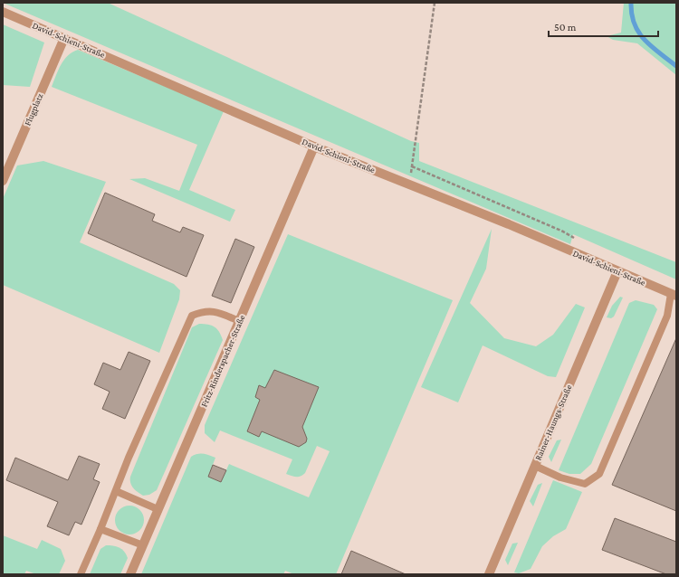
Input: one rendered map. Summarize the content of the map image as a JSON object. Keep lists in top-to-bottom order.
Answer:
{
  "streets": {
    "street": [
      "David-Schieni-Straße",
      "Flugplatz",
      "Fritz-Rinderspacher-Straße",
      "Rainer-Haungs-Straße"
    ]
  },
  "crossings": [
    ["David-Schieni-Straße", "Flugplatz"],
    ["David-Schieni-Straße", "Fritz-Rinderspacher-Straße"],
    ["David-Schieni-Straße", "Rainer-Haungs-Straße"]
  ],
  "scale_bar": "50 m"
}
